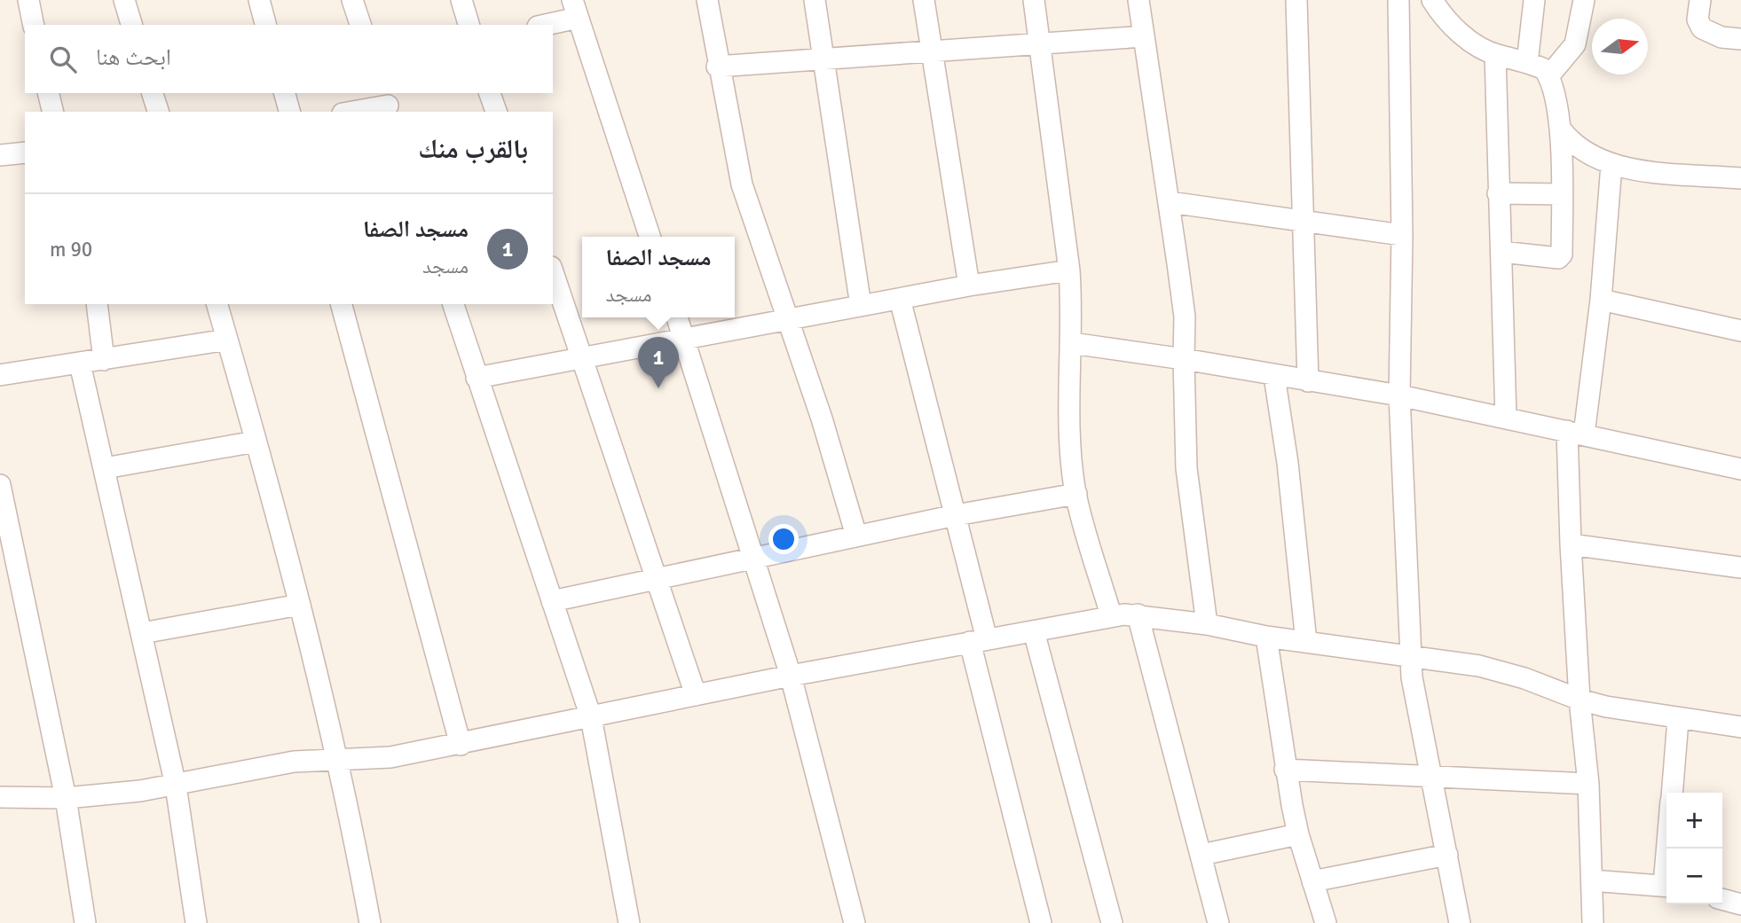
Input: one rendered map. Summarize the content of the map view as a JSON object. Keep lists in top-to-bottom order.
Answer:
{
  "north": "right",
  "page": {
    "search": "ابحث هنا",
    "heading": "بالقرب منك",
    "list": [
      {
        "mark": "1",
        "name": "مسجد الصفا",
        "note": "مسجد",
        "value": "90 m"
      }
    ],
    "popup": ["مسجد الصفا", "مسجد"],
    "pins": "1",
    "map_buttons": ["+", "−"]
  }
}
